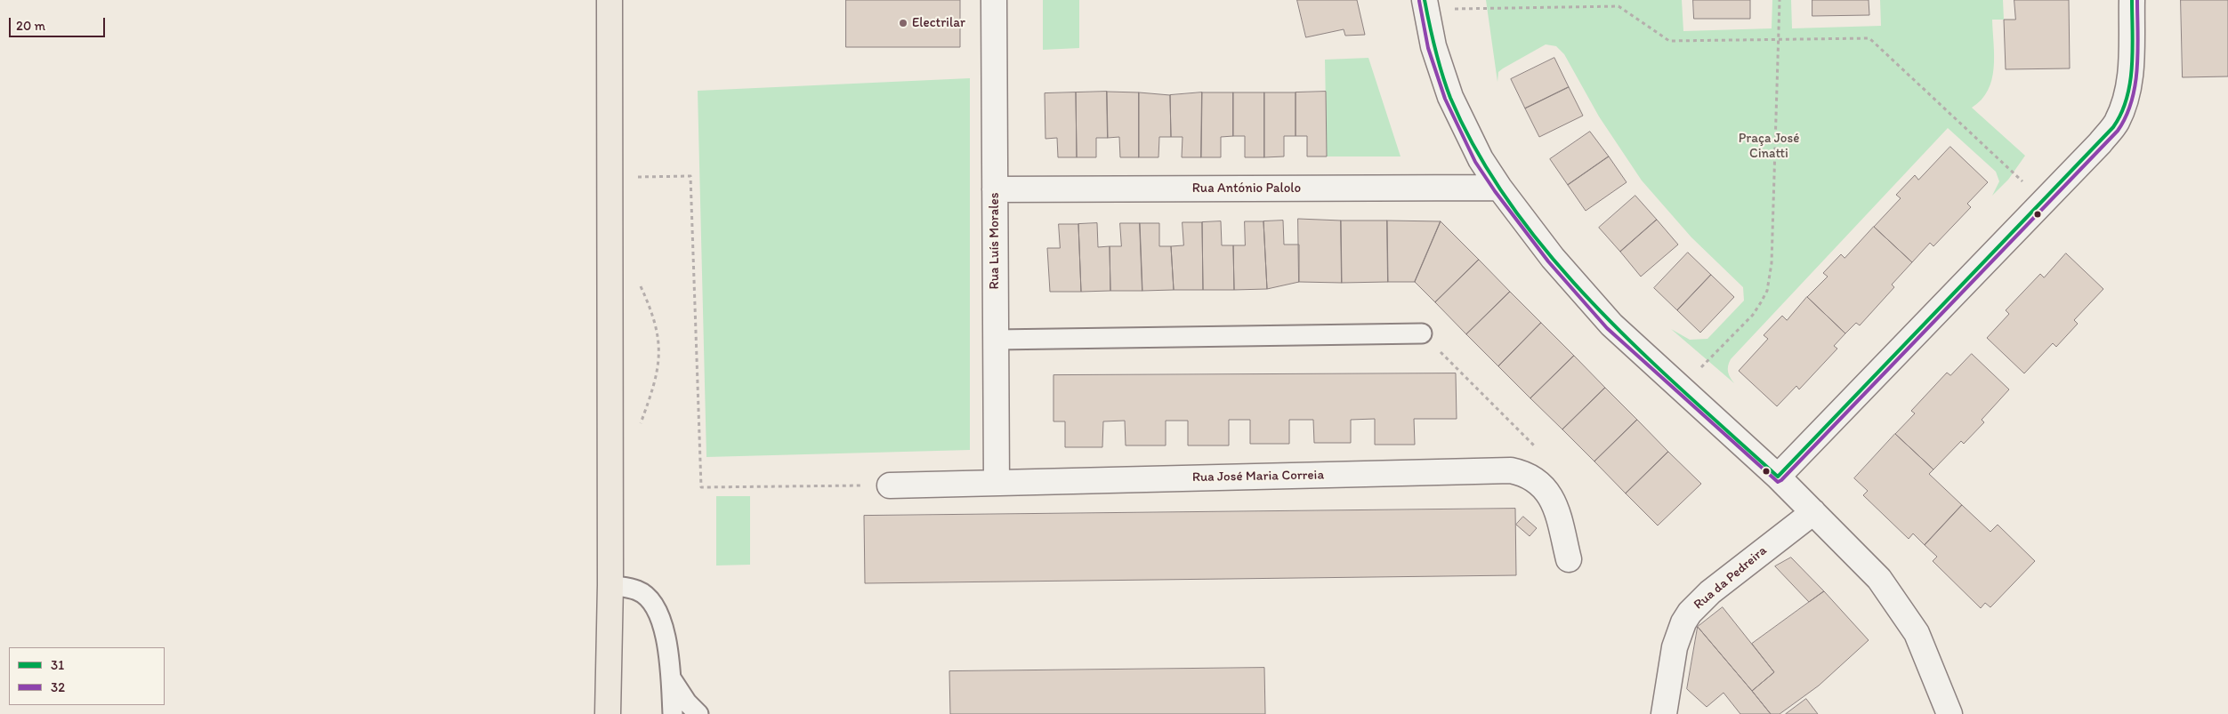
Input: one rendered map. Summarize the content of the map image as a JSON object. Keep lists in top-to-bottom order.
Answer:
{
  "streets": {
    "street": [
      "Rua António Palolo",
      "Rua Luís Morales",
      "Rua José Maria Correia",
      "Rua da Pedreira"
    ]
  },
  "crossings": [
    ["Rua António Palolo", "Rua Luís Morales"],
    ["Rua Luís Morales", "Rua José Maria Correia"]
  ],
  "parks": ["Praça José Cinatti"],
  "places": ["Electrilar"],
  "lines": ["transit line 31", "transit line 32"],
  "legend": ["31", "32"],
  "scale_bar": "20 m"
}
